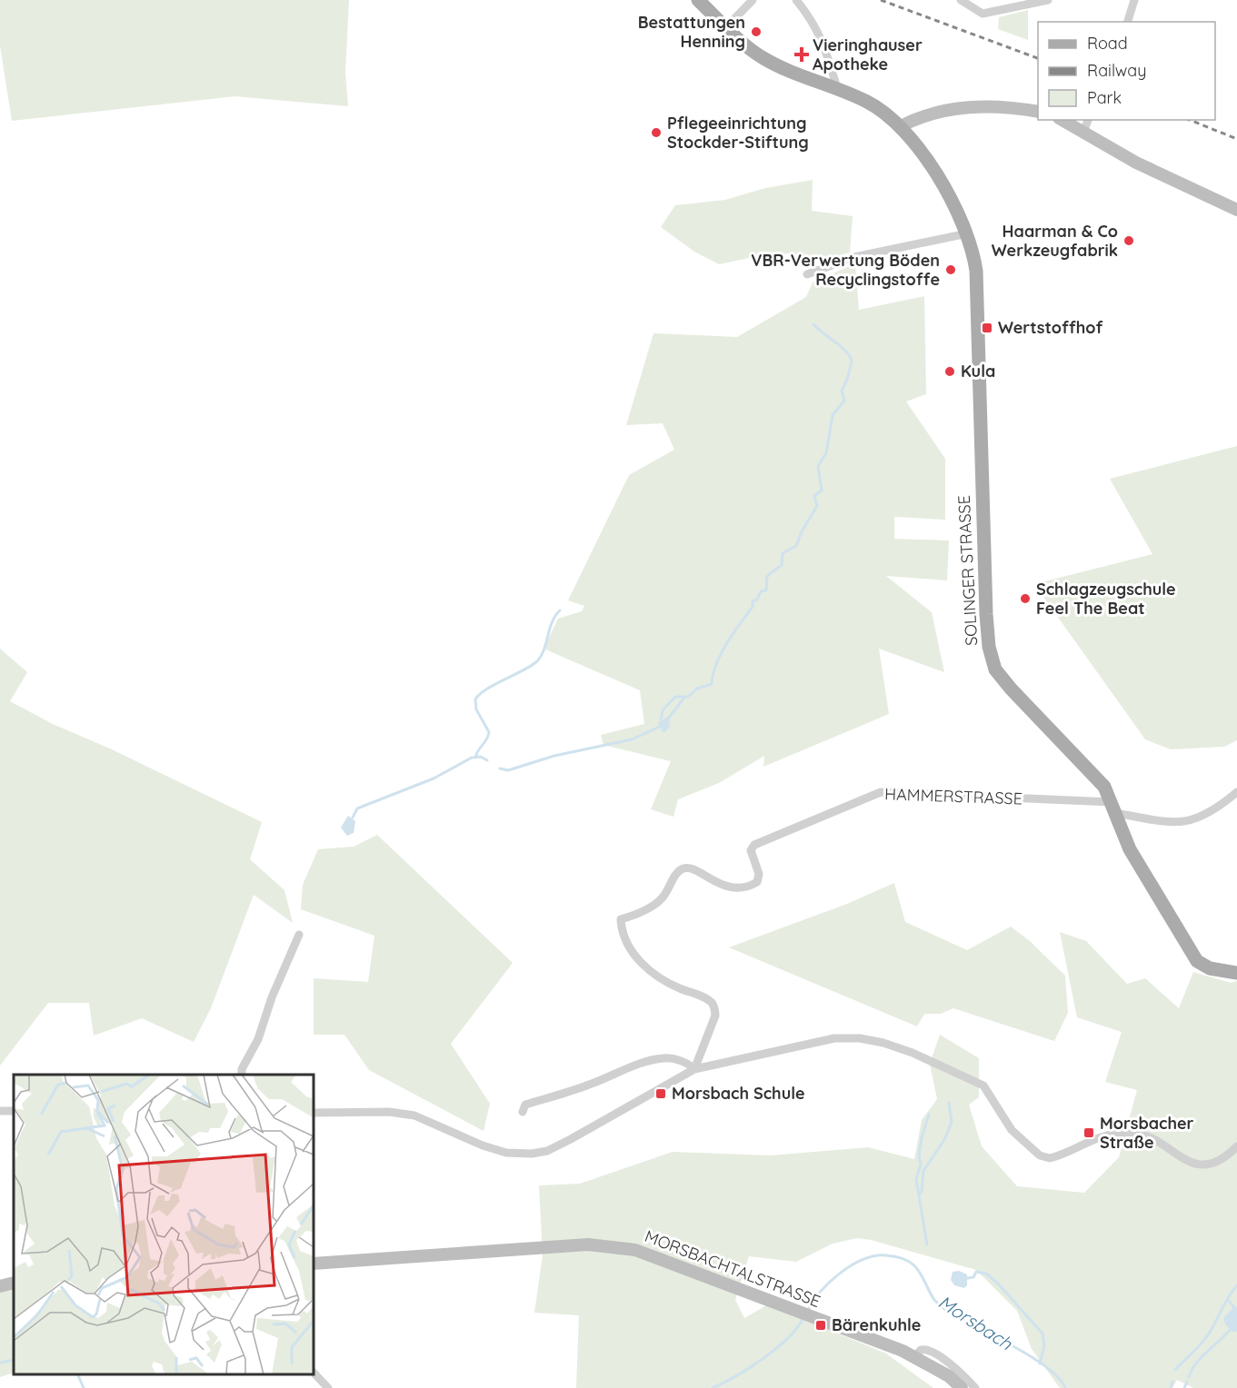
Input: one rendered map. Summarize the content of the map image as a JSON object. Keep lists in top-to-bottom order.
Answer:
{
  "streets": {
    "main road": ["SOLINGER STRASSE", "MORSBACHTALSTRASSE"],
    "street": ["HAMMERSTRASSE"]
  },
  "crossings": [
    ["SOLINGER STRASSE", "HAMMERSTRASSE"]
  ],
  "water": ["Morsbach"],
  "places": {
    "other": [
      "Bestattungen Henning",
      "Pflegeeinrichtung Stockder-Stiftung",
      "Haarman & Co Werkzeugfabrik",
      "VBR-Verwertung Böden Recyclingstoffe",
      "Kula",
      "Schlagzeugschule Feel The Beat"
    ],
    "health": ["Vieringhauser Apotheke"],
    "transit": [
      "Wertstoffhof",
      "Morsbach Schule",
      "Morsbacher Straße",
      "Bärenkuhle"
    ]
  },
  "legend": ["Road", "Railway", "Park"]
}
